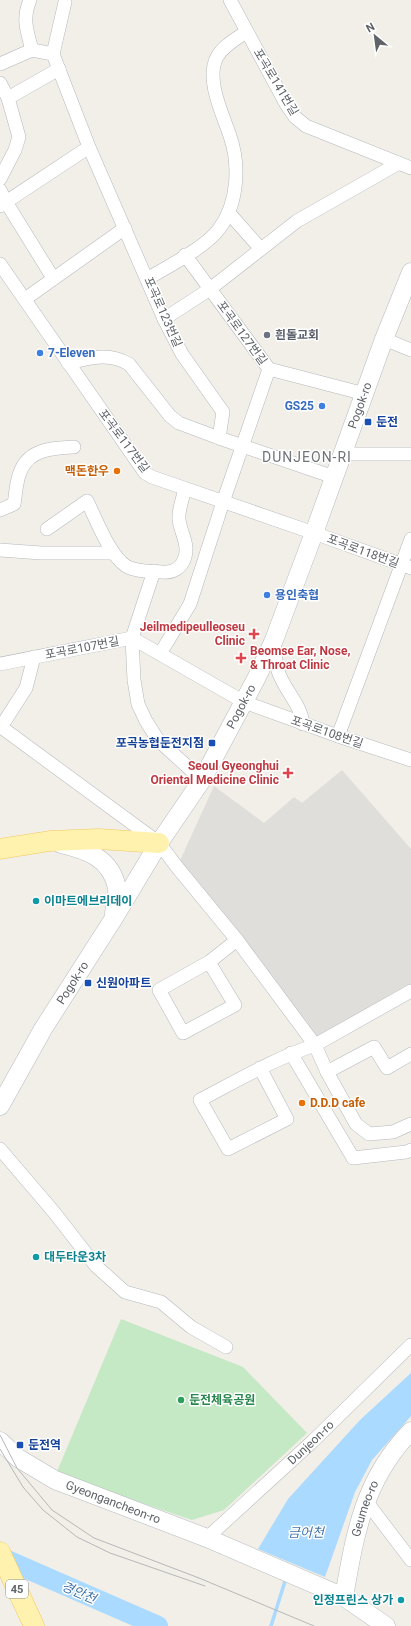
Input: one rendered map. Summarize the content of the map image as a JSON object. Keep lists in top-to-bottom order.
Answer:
{
  "streets": {
    "main road": ["45"],
    "street": [
      "포곡로141번길",
      "포곡로123번길",
      "포곡로127번길",
      "Pogok-ro",
      "포곡로117번길",
      "포곡로118번길",
      "포곡로107번길",
      "포곡로108번길",
      "Dunjeon-ro",
      "Gyeongancheon-ro",
      "Geumeo-ro"
    ]
  },
  "crossings": [
    ["포곡로127번길", "Pogok-ro"],
    ["Pogok-ro", "포곡로117번길"],
    ["Pogok-ro", "포곡로118번길"],
    ["Pogok-ro", "포곡로107번길"],
    ["Pogok-ro", "포곡로108번길"],
    ["포곡로117번길", "포곡로118번길"],
    ["포곡로107번길", "포곡로108번길"],
    ["Dunjeon-ro", "Gyeongancheon-ro"],
    ["Gyeongancheon-ro", "Geumeo-ro"]
  ],
  "districts": ["DUNJEON-RI"],
  "water": ["금어천", "경안천"],
  "places": {
    "other": [
      "흰돌교회",
      "7-Eleven",
      "GS25",
      "맥돈한우",
      "용인축협",
      "이마트에브리데이",
      "D.D.D cafe",
      "대두타운3차",
      "둔전체육공원",
      "인정프린스 상가"
    ],
    "transit": [
      "둔전",
      "포곡농협둔전지점",
      "신원아파트",
      "둔전역"
    ],
    "health": ["Jeilmedipeulleoseu Clinic", "Beomse Ear, Nose, & Throat Clinic", "Seoul Gyeonghui Oriental Medicine Clinic"]
  },
  "north": "top left"
}
